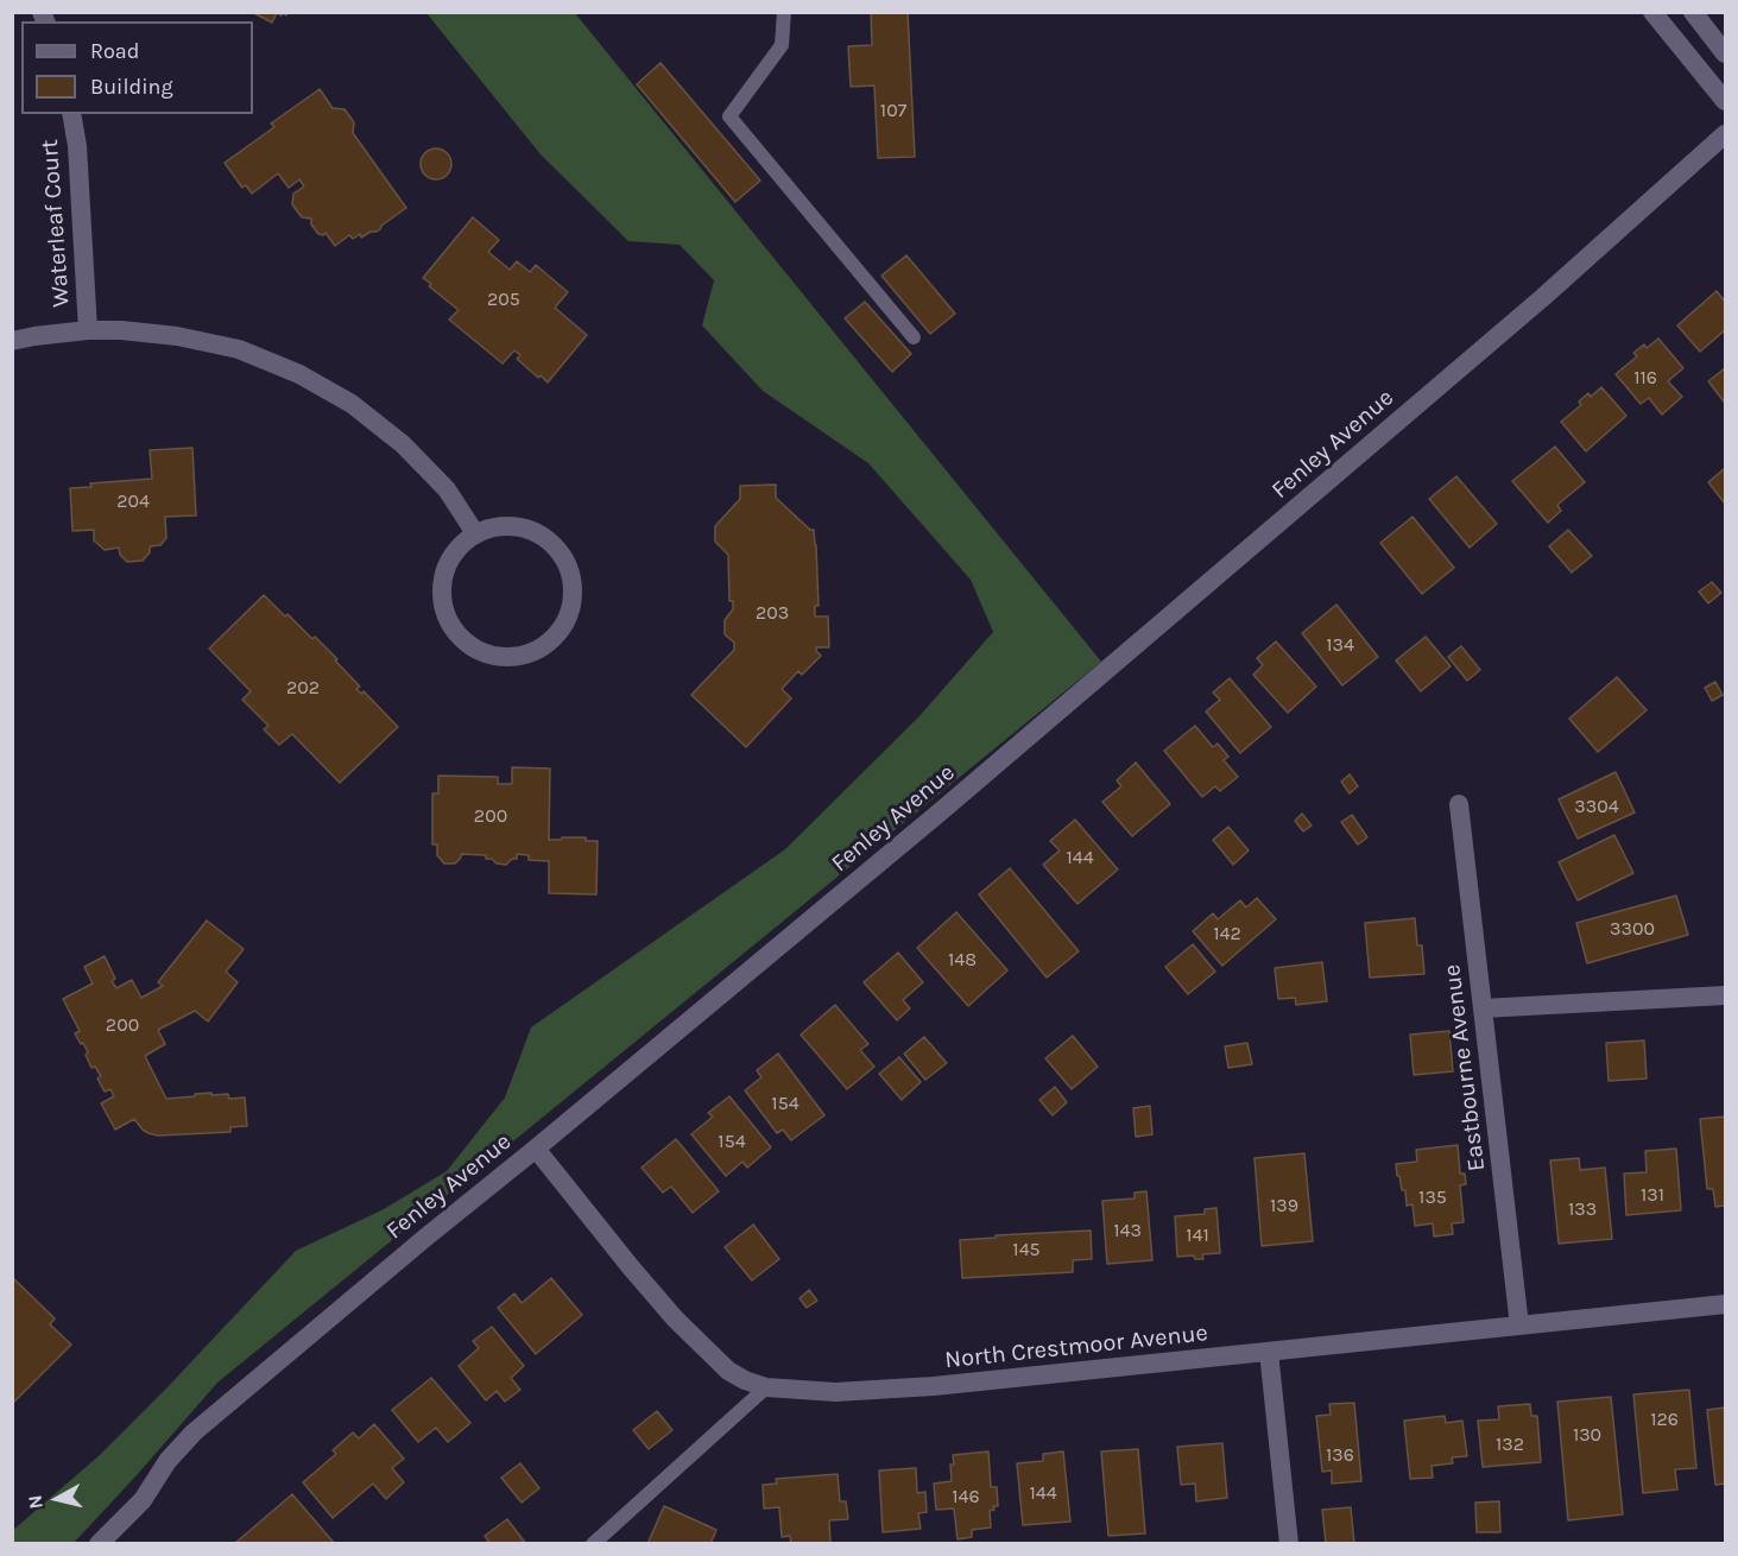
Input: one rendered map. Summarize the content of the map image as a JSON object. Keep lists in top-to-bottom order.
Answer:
{
  "streets": {
    "street": [
      "Waterleaf Court",
      "Fenley Avenue",
      "Eastbourne Avenue",
      "North Crestmoor Avenue"
    ]
  },
  "crossings": [
    ["Fenley Avenue", "North Crestmoor Avenue"],
    ["Eastbourne Avenue", "North Crestmoor Avenue"]
  ],
  "house_numbers": [
    "107",
    "205",
    "116",
    "204",
    "203",
    "134",
    "202",
    "3304",
    "200",
    "144",
    "3300",
    "142",
    "148",
    "200",
    "154",
    "154",
    "131",
    "135",
    "139",
    "133",
    "143",
    "141",
    "145",
    "126",
    "130",
    "132",
    "136",
    "144",
    "146"
  ],
  "legend": ["Road", "Building"],
  "north": "left"
}
